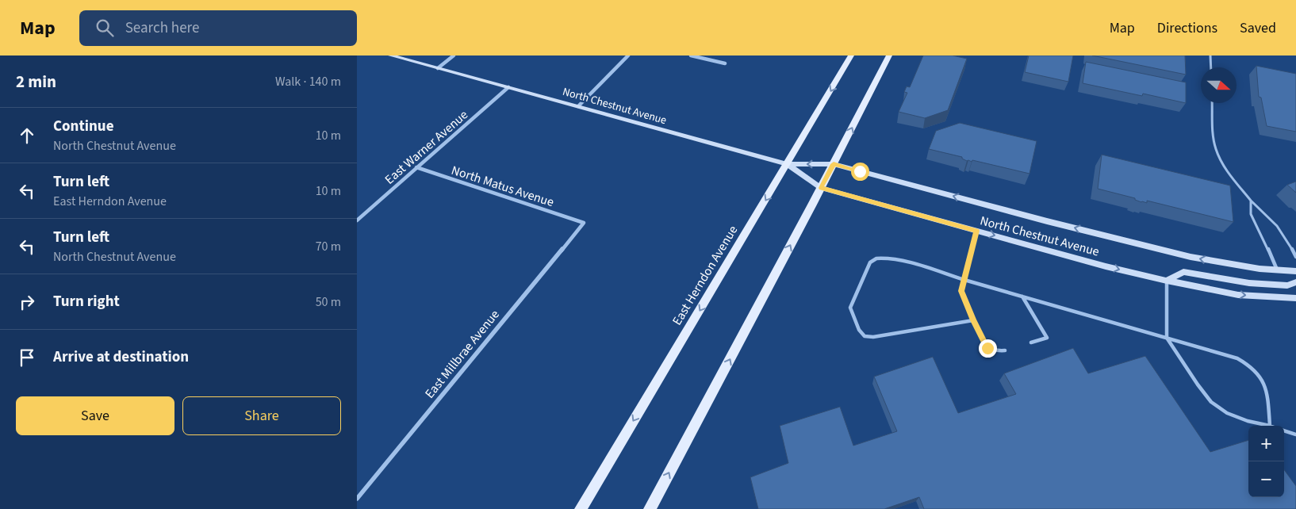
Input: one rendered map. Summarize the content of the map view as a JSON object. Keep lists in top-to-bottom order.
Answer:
{
  "streets": {
    "main road": ["North Chestnut Avenue", "East Herndon Avenue"],
    "street": ["East Warner Avenue", "North Matus Avenue", "East Millbrae Avenue"]
  },
  "crossings": [
    ["North Chestnut Avenue", "East Warner Avenue"],
    ["North Chestnut Avenue", "East Herndon Avenue"],
    ["East Warner Avenue", "North Matus Avenue"],
    ["North Matus Avenue", "East Millbrae Avenue"]
  ],
  "north": "right",
  "page": {
    "header": "Map",
    "search": "Search here",
    "nav": ["Map", "Directions", "Saved"],
    "heading": ["2 min", "Walk · 140 m"],
    "list": [
      ["Continue", "North Chestnut Avenue", "10 m"],
      ["Turn left", "East Herndon Avenue", "10 m"],
      ["Turn left", "North Chestnut Avenue", "70 m"],
      ["Turn right", "50 m"],
      "Arrive at destination"
    ],
    "buttons": ["Save", "Share"],
    "map_buttons": ["+", "−"]
  }
}
